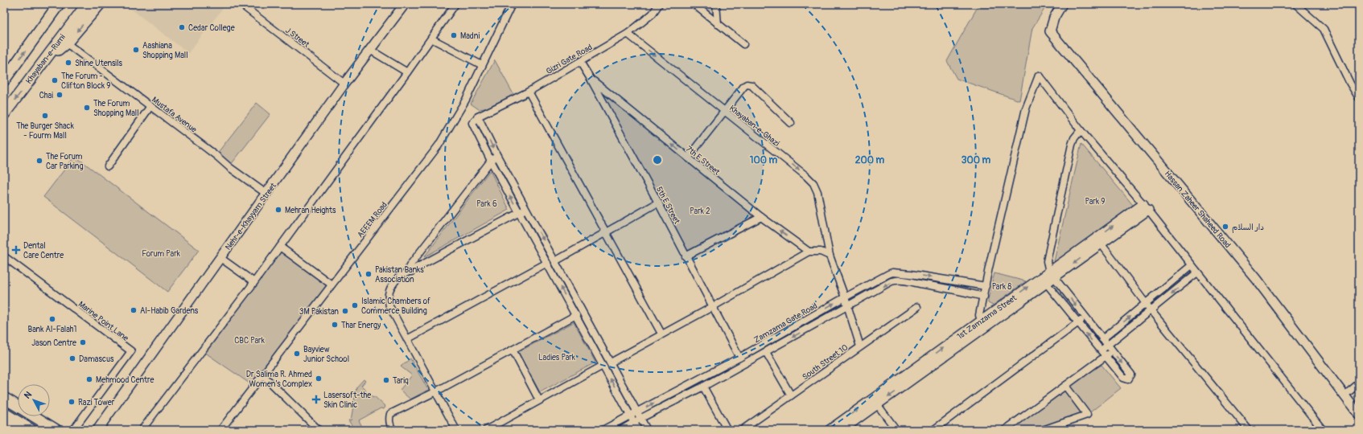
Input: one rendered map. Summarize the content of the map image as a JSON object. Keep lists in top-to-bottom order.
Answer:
{
  "streets": {
    "main road": ["Khayaban-e-Rumi"],
    "street": [
      "J Street",
      "Gizri Gate Road",
      "Mustafa Avenue",
      "Khayaban-e-Ghazi",
      "7th E Street",
      "5th E Street",
      "Hassan Zaheer Shaheed Road",
      "Nehr-e-Khayyam Street",
      "AEFEM Road",
      "1st Zamzama Street",
      "Marine Point Lane",
      "Zamzama Gate Road",
      "South Street 10"
    ]
  },
  "crossings": [
    ["J Street", "Nehr-e-Khayyam Street"],
    ["Khayaban-e-Rumi", "Mustafa Avenue"],
    ["Gizri Gate Road", "Khayaban-e-Ghazi"],
    ["Gizri Gate Road", "5th E Street"],
    ["Mustafa Avenue", "Nehr-e-Khayyam Street"],
    ["Khayaban-e-Ghazi", "Zamzama Gate Road"],
    ["Khayaban-e-Ghazi", "South Street 10"],
    ["7th E Street", "5th E Street"],
    ["5th E Street", "Zamzama Gate Road"]
  ],
  "one_way": ["Khayaban-e-Ghazi", "7th E Street"],
  "parks": [
    "Park 9",
    "Park 6",
    "Park 2",
    "Forum Park",
    "Park 8",
    "CBC Park",
    "Ladies Park"
  ],
  "places": {
    "other": [
      "Cedar College",
      "Madni",
      "Aashiana Shopping Mall",
      "Shine Utensils",
      "The Forum - Clifton Block 9",
      "Chai",
      "The Forum Shopping Mall",
      "The Burger Shack - Fourm Mall",
      "The Forum Car Parking",
      "Mehran Heights",
      "دار السلام",
      "Pakistan Banks' Association",
      "Islamic Chambers of Commerce Building",
      "Al-Habib Gardens",
      "3M Pakistan",
      "Bank Al-Falah1",
      "Thar Energy",
      "Jason Centre",
      "Bayview Junior School",
      "Damascus",
      "Dr Salima R. Ahmed Women’s Complex",
      "Mehmood Centre",
      "Tariq",
      "Razi Tower"
    ],
    "health": ["Dental Care Centre", "Lasersoft-the Skin Clinic"]
  },
  "north": "top left",
  "rings": ["100 m", "200 m", "300 m"]
}
